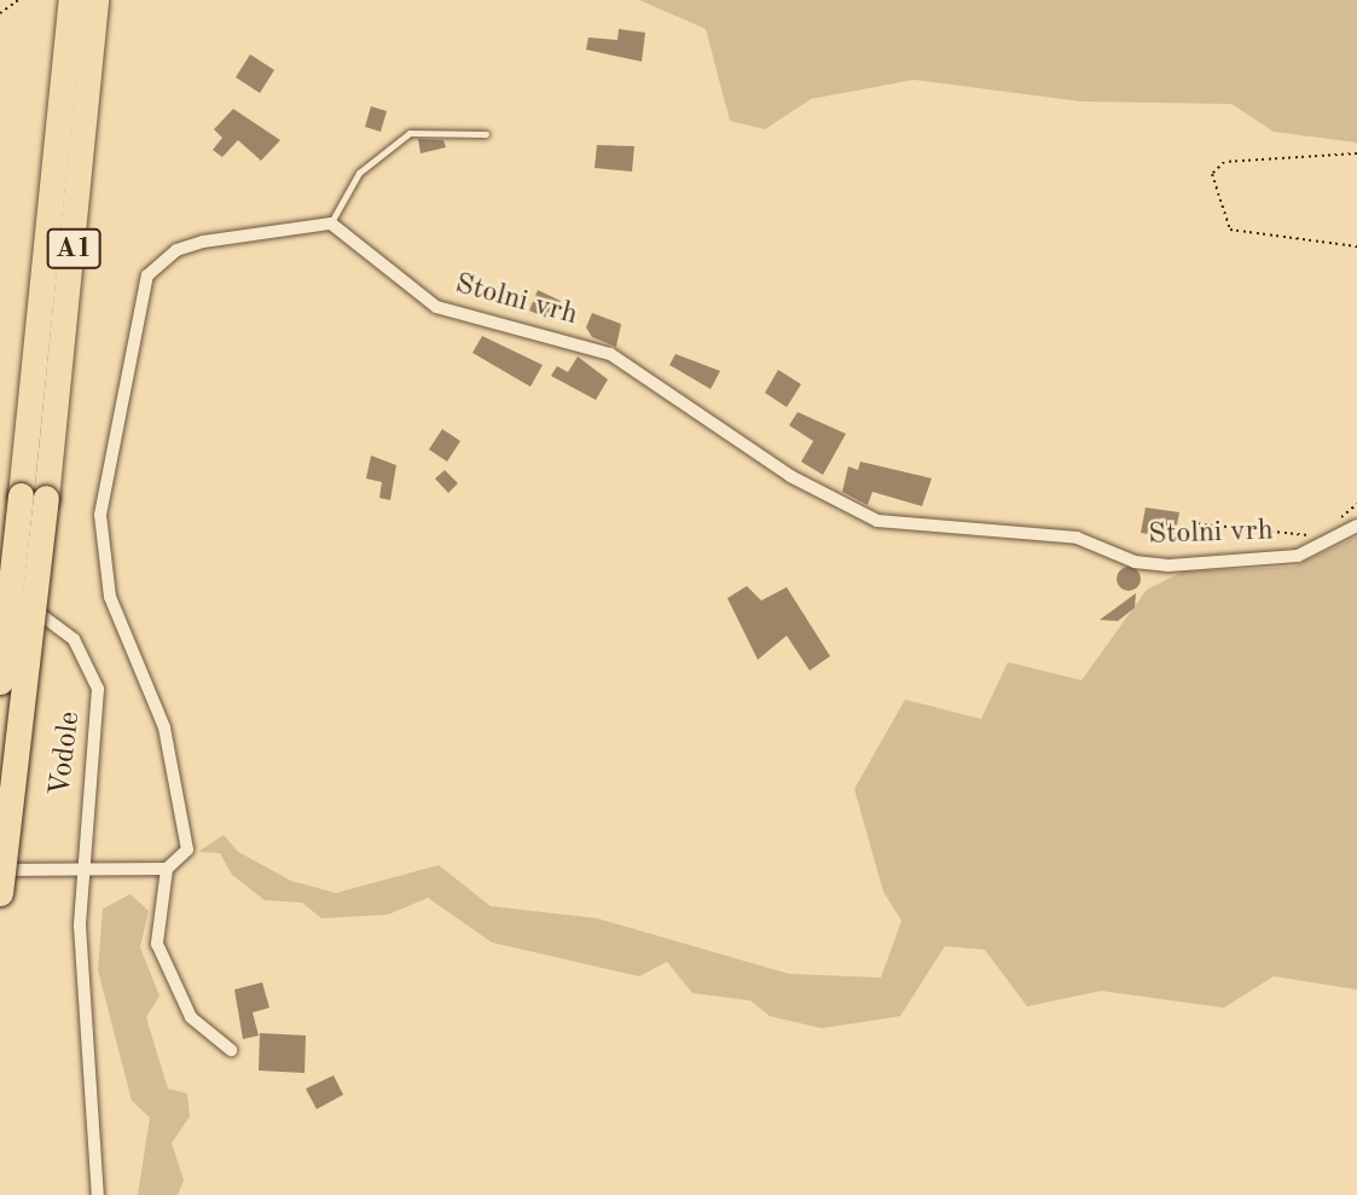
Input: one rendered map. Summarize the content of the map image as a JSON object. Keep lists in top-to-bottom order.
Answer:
{
  "streets": {
    "highway": ["A1"],
    "street": ["Stolni vrh", "Vodole"]
  }
}
